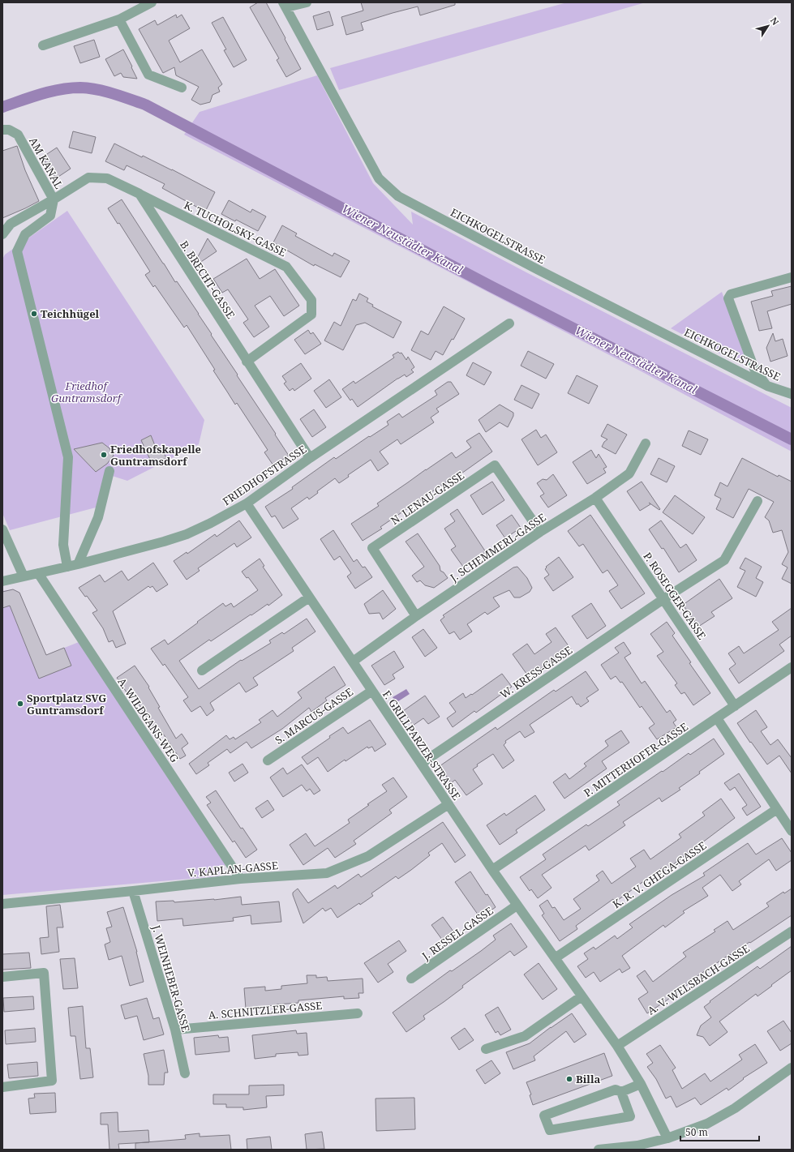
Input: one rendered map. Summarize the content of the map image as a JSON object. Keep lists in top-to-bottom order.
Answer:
{
  "streets": {
    "street": [
      "AM KANAL",
      "K. TUCHOLSKY-GASSE",
      "EICHKOGELSTRASSE",
      "B. BRECHT-GASSE",
      "FRIEDHOFSTRASSE",
      "N. LENAU-GASSE",
      "J. SCHEMMERL-GASSE",
      "P. ROSEGGER-GASSE",
      "W. KRESS-GASSE",
      "S. MARCUS-GASSE",
      "A. WILDGANS-WEG",
      "F. GRILLPARZER-STRASSE",
      "P. MITTERHOFER-GASSE",
      "V. KAPLAN-GASSE",
      "K. R. V. GHEGA-GASSE",
      "J. RESSEL-GASSE",
      "J. WEINHEBER-GASSE",
      "A. V. WELSBACH-GASSE",
      "A. SCHNITZLER-GASSE"
    ]
  },
  "crossings": [
    ["K. TUCHOLSKY-GASSE", "B. BRECHT-GASSE"],
    ["B. BRECHT-GASSE", "FRIEDHOFSTRASSE"],
    ["FRIEDHOFSTRASSE", "A. WILDGANS-WEG"],
    ["FRIEDHOFSTRASSE", "F. GRILLPARZER-STRASSE"],
    ["N. LENAU-GASSE", "J. SCHEMMERL-GASSE"],
    ["J. SCHEMMERL-GASSE", "P. ROSEGGER-GASSE"],
    ["J. SCHEMMERL-GASSE", "F. GRILLPARZER-STRASSE"],
    ["P. ROSEGGER-GASSE", "W. KRESS-GASSE"],
    ["P. ROSEGGER-GASSE", "P. MITTERHOFER-GASSE"],
    ["W. KRESS-GASSE", "F. GRILLPARZER-STRASSE"],
    ["S. MARCUS-GASSE", "F. GRILLPARZER-STRASSE"],
    ["A. WILDGANS-WEG", "V. KAPLAN-GASSE"],
    ["F. GRILLPARZER-STRASSE", "P. MITTERHOFER-GASSE"],
    ["F. GRILLPARZER-STRASSE", "V. KAPLAN-GASSE"],
    ["F. GRILLPARZER-STRASSE", "K. R. V. GHEGA-GASSE"],
    ["F. GRILLPARZER-STRASSE", "J. RESSEL-GASSE"],
    ["F. GRILLPARZER-STRASSE", "A. V. WELSBACH-GASSE"],
    ["V. KAPLAN-GASSE", "J. WEINHEBER-GASSE"],
    ["J. WEINHEBER-GASSE", "A. SCHNITZLER-GASSE"]
  ],
  "water": ["Wiener Neustädter Kanal"],
  "parks": ["Friedhof Guntramsdorf"],
  "places": [
    "Teichhügel",
    "Friedhofskapelle Guntramsdorf",
    "Sportplatz SVG Guntramsdorf",
    "Billa"
  ],
  "scale_bar": "50 m",
  "north": "top right"
}
